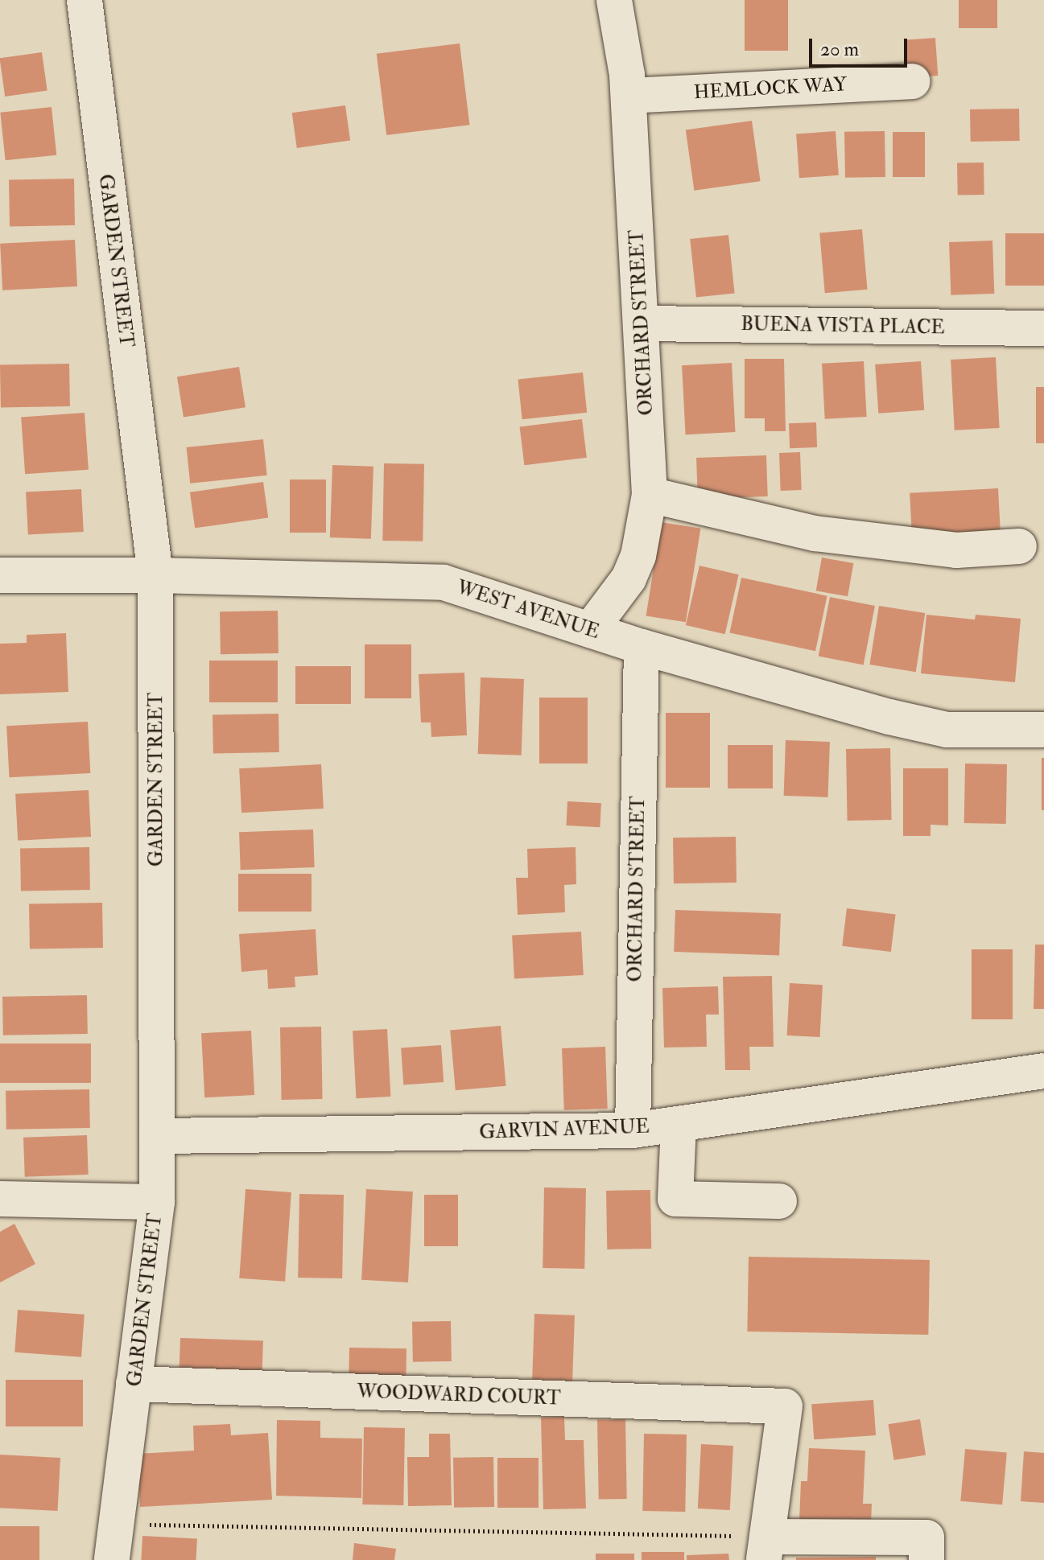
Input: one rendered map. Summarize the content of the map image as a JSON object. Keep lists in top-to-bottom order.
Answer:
{
  "streets": {
    "street": [
      "HEMLOCK WAY",
      "GARDEN STREET",
      "ORCHARD STREET",
      "BUENA VISTA PLACE",
      "WEST AVENUE",
      "GARVIN AVENUE",
      "WOODWARD COURT"
    ]
  },
  "crossings": [
    ["HEMLOCK WAY", "ORCHARD STREET"],
    ["GARDEN STREET", "WEST AVENUE"],
    ["GARDEN STREET", "GARVIN AVENUE"],
    ["GARDEN STREET", "WOODWARD COURT"],
    ["ORCHARD STREET", "BUENA VISTA PLACE"],
    ["ORCHARD STREET", "WEST AVENUE"],
    ["ORCHARD STREET", "GARVIN AVENUE"]
  ],
  "scale_bar": "20 m"
}
